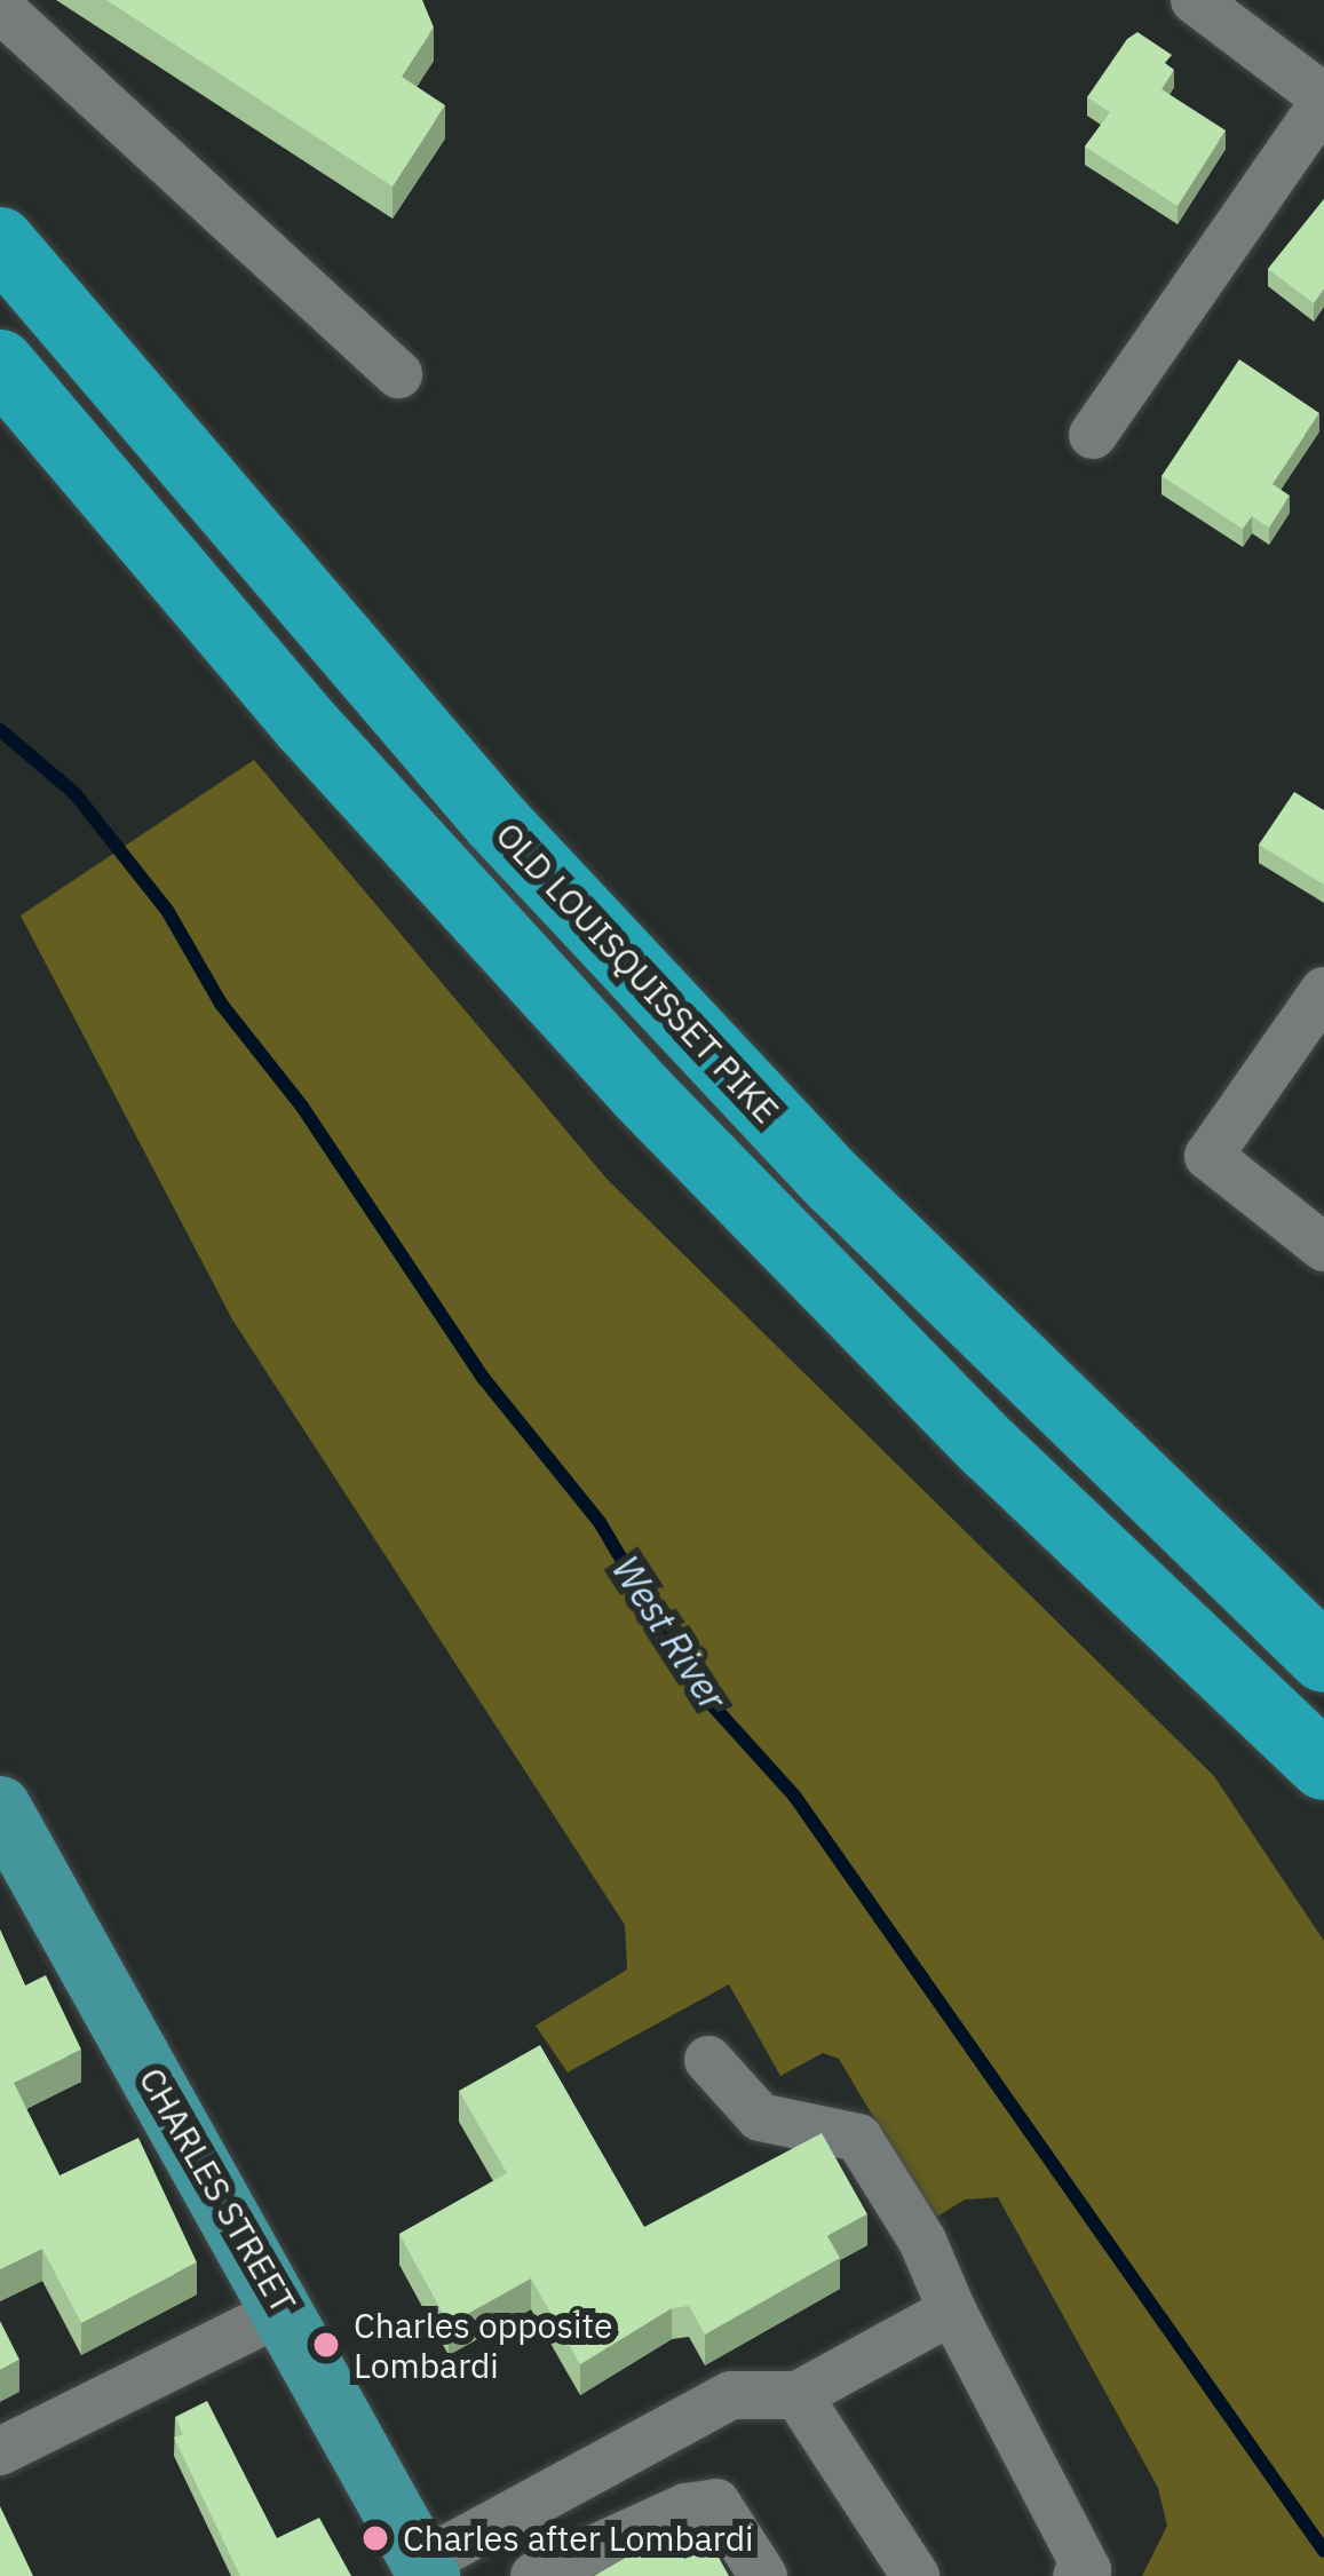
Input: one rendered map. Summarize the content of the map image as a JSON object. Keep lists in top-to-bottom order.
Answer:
{
  "streets": {
    "highway": ["OLD LOUISQUISSET PIKE"],
    "main road": ["CHARLES STREET"]
  },
  "water": ["West River"],
  "places": ["Charles opposite Lombardi", "Charles after Lombardi"]
}
